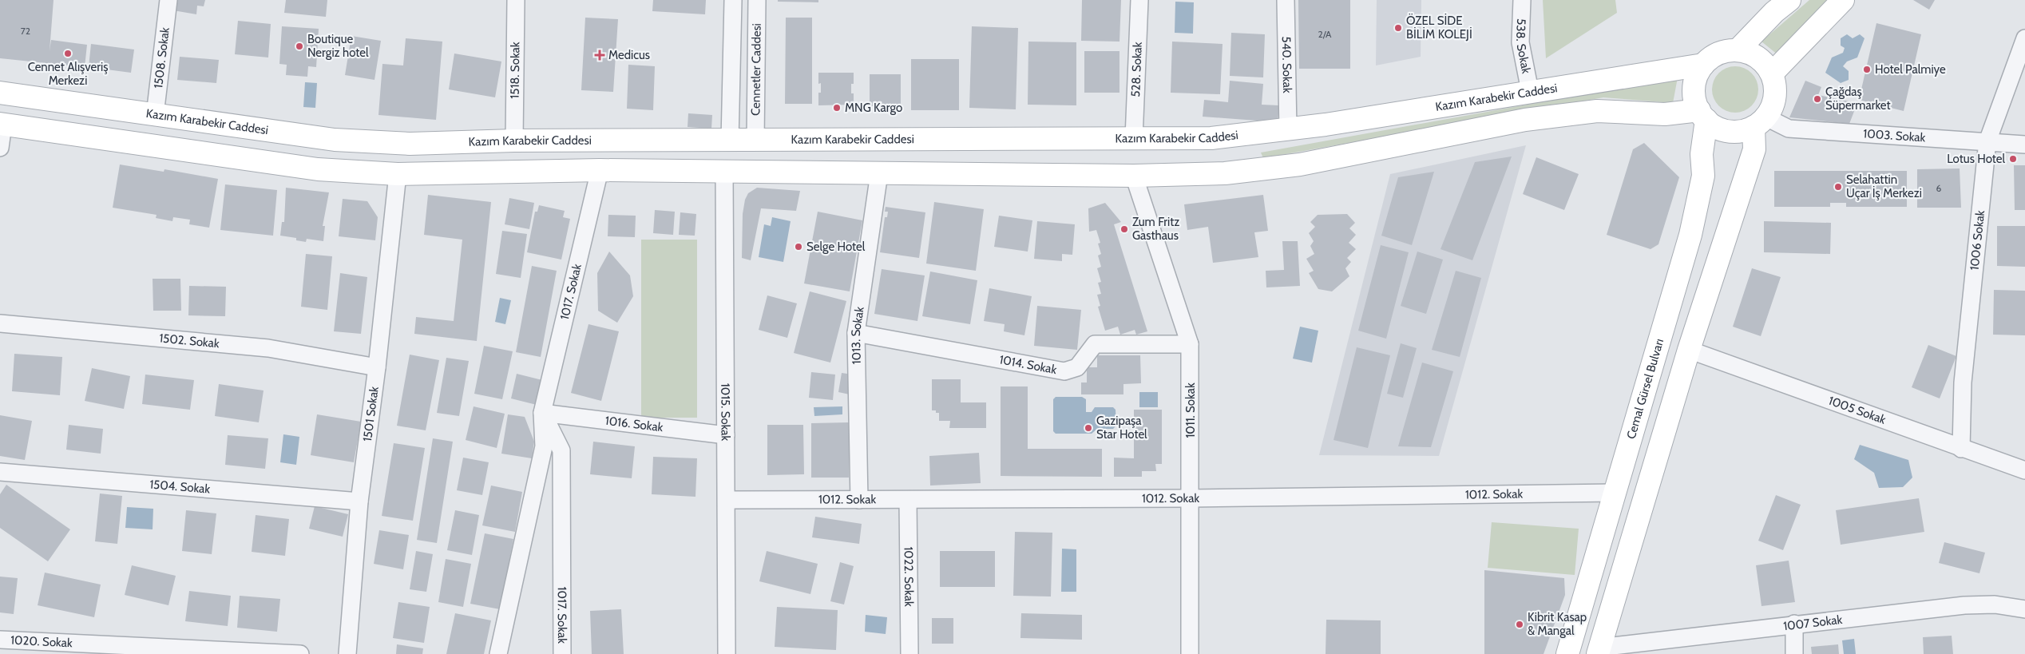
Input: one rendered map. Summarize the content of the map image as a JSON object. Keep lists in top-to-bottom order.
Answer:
{
  "streets": {
    "main road": ["Kazım Karabekir Caddesi", "Cemal Gürsel Bulvarı"],
    "street": [
      "538. Sokak",
      "1508. Sokak",
      "540. Sokak",
      "528. Sokak",
      "1518. Sokak",
      "Cennetler Caddesi",
      "1003. Sokak",
      "1006 Sokak",
      "1017. Sokak",
      "1013. Sokak",
      "1502. Sokak",
      "1014. Sokak",
      "1011. Sokak",
      "1005 Sokak",
      "1015. Sokak",
      "1501 Sokak",
      "1016. Sokak",
      "1504. Sokak",
      "1012. Sokak",
      "1022. Sokak",
      "1007 Sokak",
      "1020. Sokak"
    ]
  },
  "crossings": [
    ["538. Sokak", "Kazım Karabekir Caddesi"],
    ["1508. Sokak", "Kazım Karabekir Caddesi"],
    ["540. Sokak", "Kazım Karabekir Caddesi"],
    ["528. Sokak", "Kazım Karabekir Caddesi"],
    ["1518. Sokak", "Kazım Karabekir Caddesi"],
    ["Cennetler Caddesi", "Kazım Karabekir Caddesi"],
    ["Kazım Karabekir Caddesi", "1003. Sokak"],
    ["Kazım Karabekir Caddesi", "Cemal Gürsel Bulvarı"],
    ["1003. Sokak", "1006 Sokak"],
    ["1003. Sokak", "Cemal Gürsel Bulvarı"],
    ["1006 Sokak", "1005 Sokak"],
    ["1017. Sokak", "1016. Sokak"],
    ["1013. Sokak", "1014. Sokak"],
    ["1013. Sokak", "1012. Sokak"],
    ["1502. Sokak", "1501 Sokak"],
    ["1014. Sokak", "1011. Sokak"],
    ["Cemal Gürsel Bulvarı", "1012. Sokak"],
    ["1011. Sokak", "1012. Sokak"],
    ["1015. Sokak", "1016. Sokak"],
    ["1015. Sokak", "1012. Sokak"],
    ["1501 Sokak", "1504. Sokak"],
    ["1012. Sokak", "1022. Sokak"]
  ],
  "places": {
    "other": [
      "ÖZEL SİDE BİLİM KOLEJİ",
      "Boutique Nergiz hotel",
      "Cennet Alışveriş Merkezi",
      "Hotel Palmiye",
      "Çağdaş Süpermarket",
      "MNG Kargo",
      "Lotus Hotel",
      "Selahattin Uçar İş Merkezi",
      "Zum Fritz Gasthaus",
      "Selge Hotel",
      "Gazipaşa Star Hotel",
      "Kibrit Kasap & Mangal"
    ],
    "health": ["Medicus"]
  },
  "house_numbers": ["72", "2/A", "6"]
}
